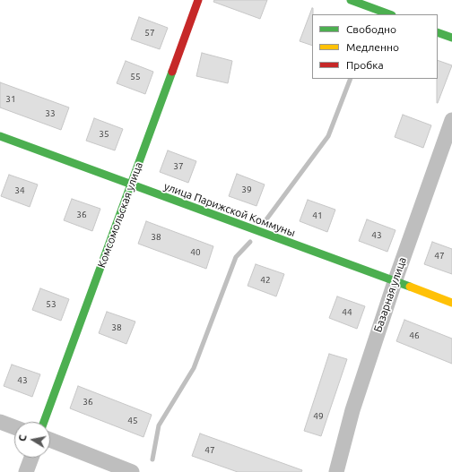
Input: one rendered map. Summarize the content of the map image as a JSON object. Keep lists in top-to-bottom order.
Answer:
{
  "streets": {
    "street": ["улица Парижской Коммуны", "Комсомольская улица", "Базарная улица"]
  },
  "crossings": [
    ["улица Парижской Коммуны", "Комсомольская улица"],
    ["улица Парижской Коммуны", "Базарная улица"]
  ],
  "house_numbers": [
    "57",
    "55",
    "31",
    "33",
    "35",
    "37",
    "39",
    "34",
    "36",
    "41",
    "43",
    "38",
    "40",
    "47",
    "42",
    "53",
    "44",
    "38",
    "46",
    "43",
    "36",
    "49",
    "45",
    "47"
  ],
  "legend": ["Свободно", "Медленно", "Пробка"],
  "north": "left"
}
